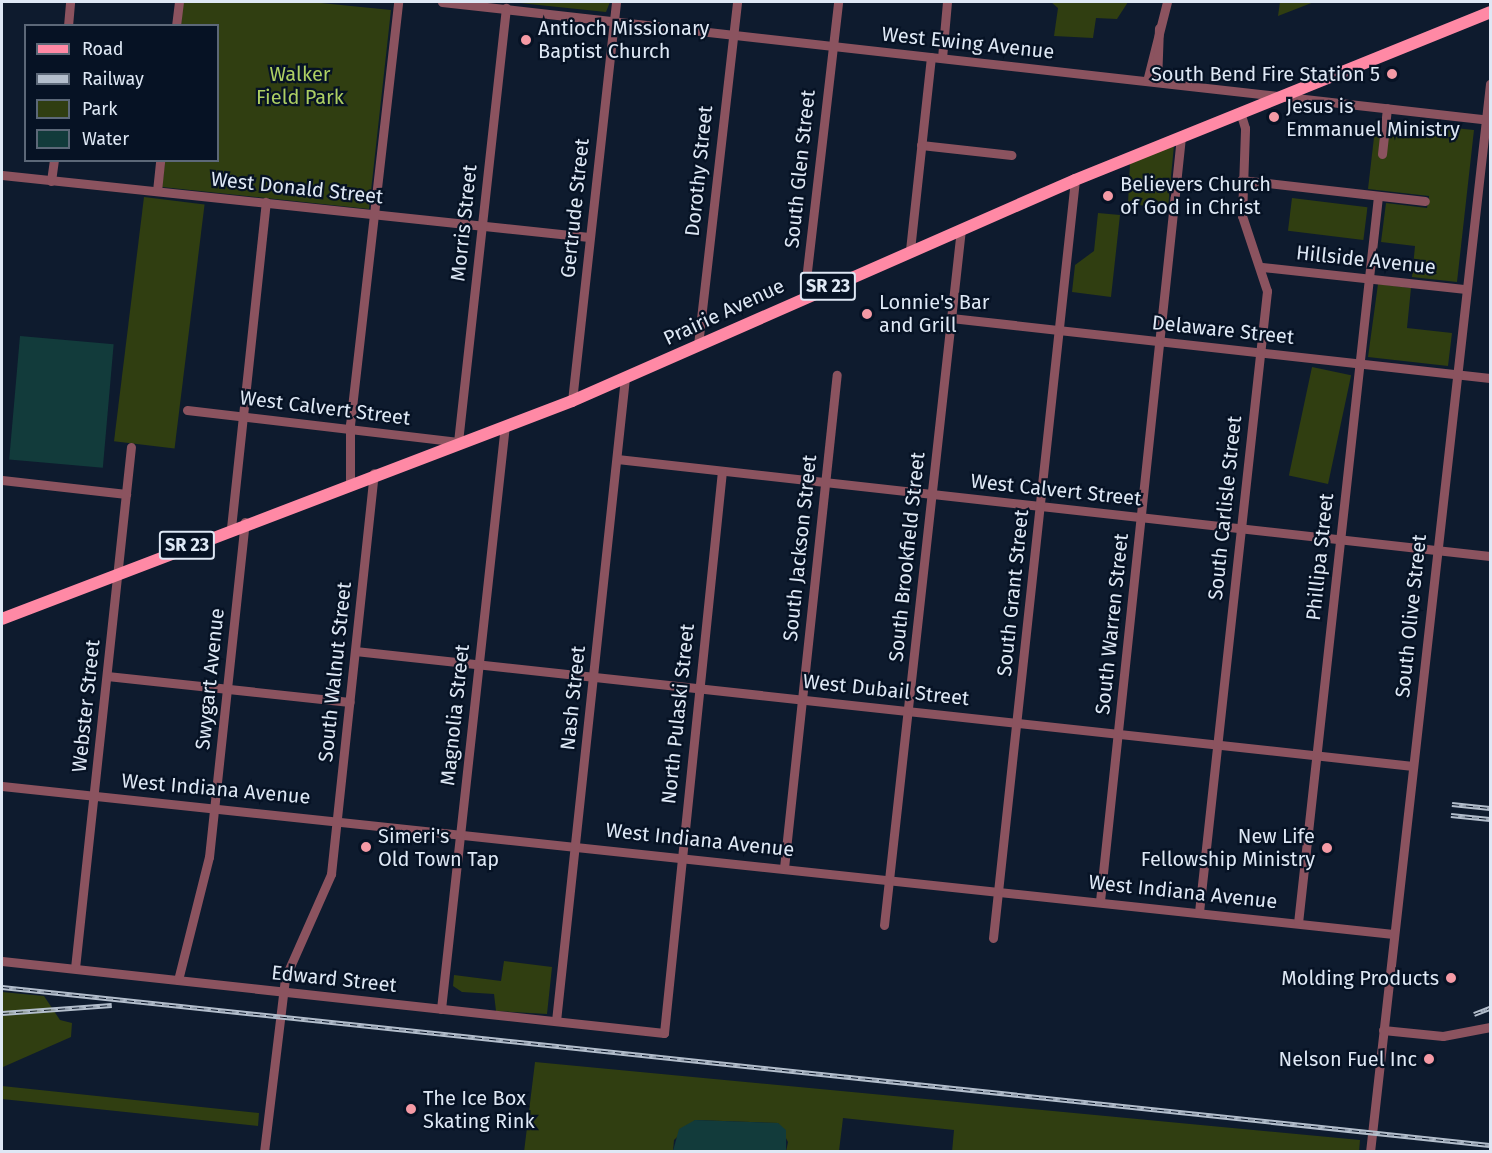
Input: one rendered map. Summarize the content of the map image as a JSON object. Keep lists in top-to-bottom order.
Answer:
{
  "streets": {
    "main road": ["SR 23", "Prairie Avenue"],
    "street": [
      "West Ewing Avenue",
      "South Glen Street",
      "Dorothy Street",
      "West Donald Street",
      "Gertrude Street",
      "Morris Street",
      "Hillside Avenue",
      "Delaware Street",
      "West Calvert Street",
      "South Carlisle Street",
      "South Jackson Street",
      "South Brookfield Street",
      "Phillipa Street",
      "South Grant Street",
      "South Olive Street",
      "South Warren Street",
      "South Walnut Street",
      "Swygart Avenue",
      "West Dubail Street",
      "Nash Street",
      "Webster Street",
      "North Pulaski Street",
      "Magnolia Street",
      "West Indiana Avenue",
      "Edward Street"
    ]
  },
  "crossings": [
    ["West Ewing Avenue", "South Glen Street"],
    ["West Ewing Avenue", "Dorothy Street"],
    ["West Ewing Avenue", "Gertrude Street"],
    ["West Ewing Avenue", "Morris Street"],
    ["West Ewing Avenue", "Prairie Avenue"],
    ["West Ewing Avenue", "South Olive Street"],
    ["South Glen Street", "Prairie Avenue"],
    ["Dorothy Street", "Prairie Avenue"],
    ["West Donald Street", "Gertrude Street"],
    ["West Donald Street", "Morris Street"],
    ["Gertrude Street", "Prairie Avenue"],
    ["Morris Street", "Prairie Avenue"],
    ["Morris Street", "West Calvert Street"],
    ["Hillside Avenue", "South Carlisle Street"],
    ["Hillside Avenue", "Phillipa Street"],
    ["Hillside Avenue", "South Olive Street"],
    ["Prairie Avenue", "West Calvert Street"],
    ["Prairie Avenue", "South Carlisle Street"],
    ["Prairie Avenue", "South Brookfield Street"],
    ["Prairie Avenue", "South Grant Street"],
    ["Prairie Avenue", "South Warren Street"],
    ["Prairie Avenue", "South Walnut Street"],
    ["Prairie Avenue", "Swygart Avenue"],
    ["Prairie Avenue", "Nash Street"],
    ["Prairie Avenue", "Webster Street"],
    ["Prairie Avenue", "Magnolia Street"],
    ["Delaware Street", "South Carlisle Street"],
    ["Delaware Street", "South Brookfield Street"],
    ["Delaware Street", "Phillipa Street"],
    ["Delaware Street", "South Grant Street"],
    ["Delaware Street", "South Olive Street"],
    ["Delaware Street", "South Warren Street"],
    ["West Calvert Street", "South Carlisle Street"],
    ["West Calvert Street", "South Jackson Street"],
    ["West Calvert Street", "South Brookfield Street"],
    ["West Calvert Street", "Phillipa Street"],
    ["West Calvert Street", "South Grant Street"],
    ["West Calvert Street", "South Olive Street"],
    ["West Calvert Street", "South Warren Street"],
    ["West Calvert Street", "Nash Street"],
    ["West Calvert Street", "North Pulaski Street"],
    ["South Carlisle Street", "West Dubail Street"],
    ["South Carlisle Street", "West Indiana Avenue"],
    ["South Jackson Street", "West Dubail Street"],
    ["South Jackson Street", "West Indiana Avenue"],
    ["South Brookfield Street", "West Dubail Street"],
    ["South Brookfield Street", "West Indiana Avenue"],
    ["Phillipa Street", "West Dubail Street"],
    ["Phillipa Street", "West Indiana Avenue"],
    ["South Grant Street", "West Dubail Street"],
    ["South Grant Street", "West Indiana Avenue"],
    ["South Olive Street", "West Dubail Street"],
    ["South Olive Street", "West Indiana Avenue"],
    ["South Warren Street", "West Dubail Street"],
    ["South Warren Street", "West Indiana Avenue"],
    ["South Walnut Street", "West Dubail Street"],
    ["South Walnut Street", "West Indiana Avenue"],
    ["South Walnut Street", "Edward Street"],
    ["Swygart Avenue", "West Indiana Avenue"],
    ["Swygart Avenue", "Edward Street"],
    ["West Dubail Street", "Nash Street"],
    ["West Dubail Street", "North Pulaski Street"],
    ["West Dubail Street", "Magnolia Street"],
    ["Nash Street", "West Indiana Avenue"],
    ["Nash Street", "Edward Street"],
    ["Webster Street", "West Indiana Avenue"],
    ["Webster Street", "Edward Street"],
    ["North Pulaski Street", "West Indiana Avenue"],
    ["North Pulaski Street", "Edward Street"],
    ["Magnolia Street", "West Indiana Avenue"],
    ["Magnolia Street", "Edward Street"]
  ],
  "parks": ["Walker Field Park"],
  "places": [
    "Antioch Missionary Baptist Church",
    "South Bend Fire Station 5",
    "Jesus is Emmanuel Ministry",
    "Believers Church of God in Christ",
    "Lonnie's Bar and Grill",
    "Simeri's Old Town Tap",
    "New Life Fellowship Ministry",
    "Molding Products",
    "Nelson Fuel Inc",
    "The Ice Box Skating Rink"
  ],
  "legend": [
    "Road",
    "Railway",
    "Park",
    "Water"
  ]
}
